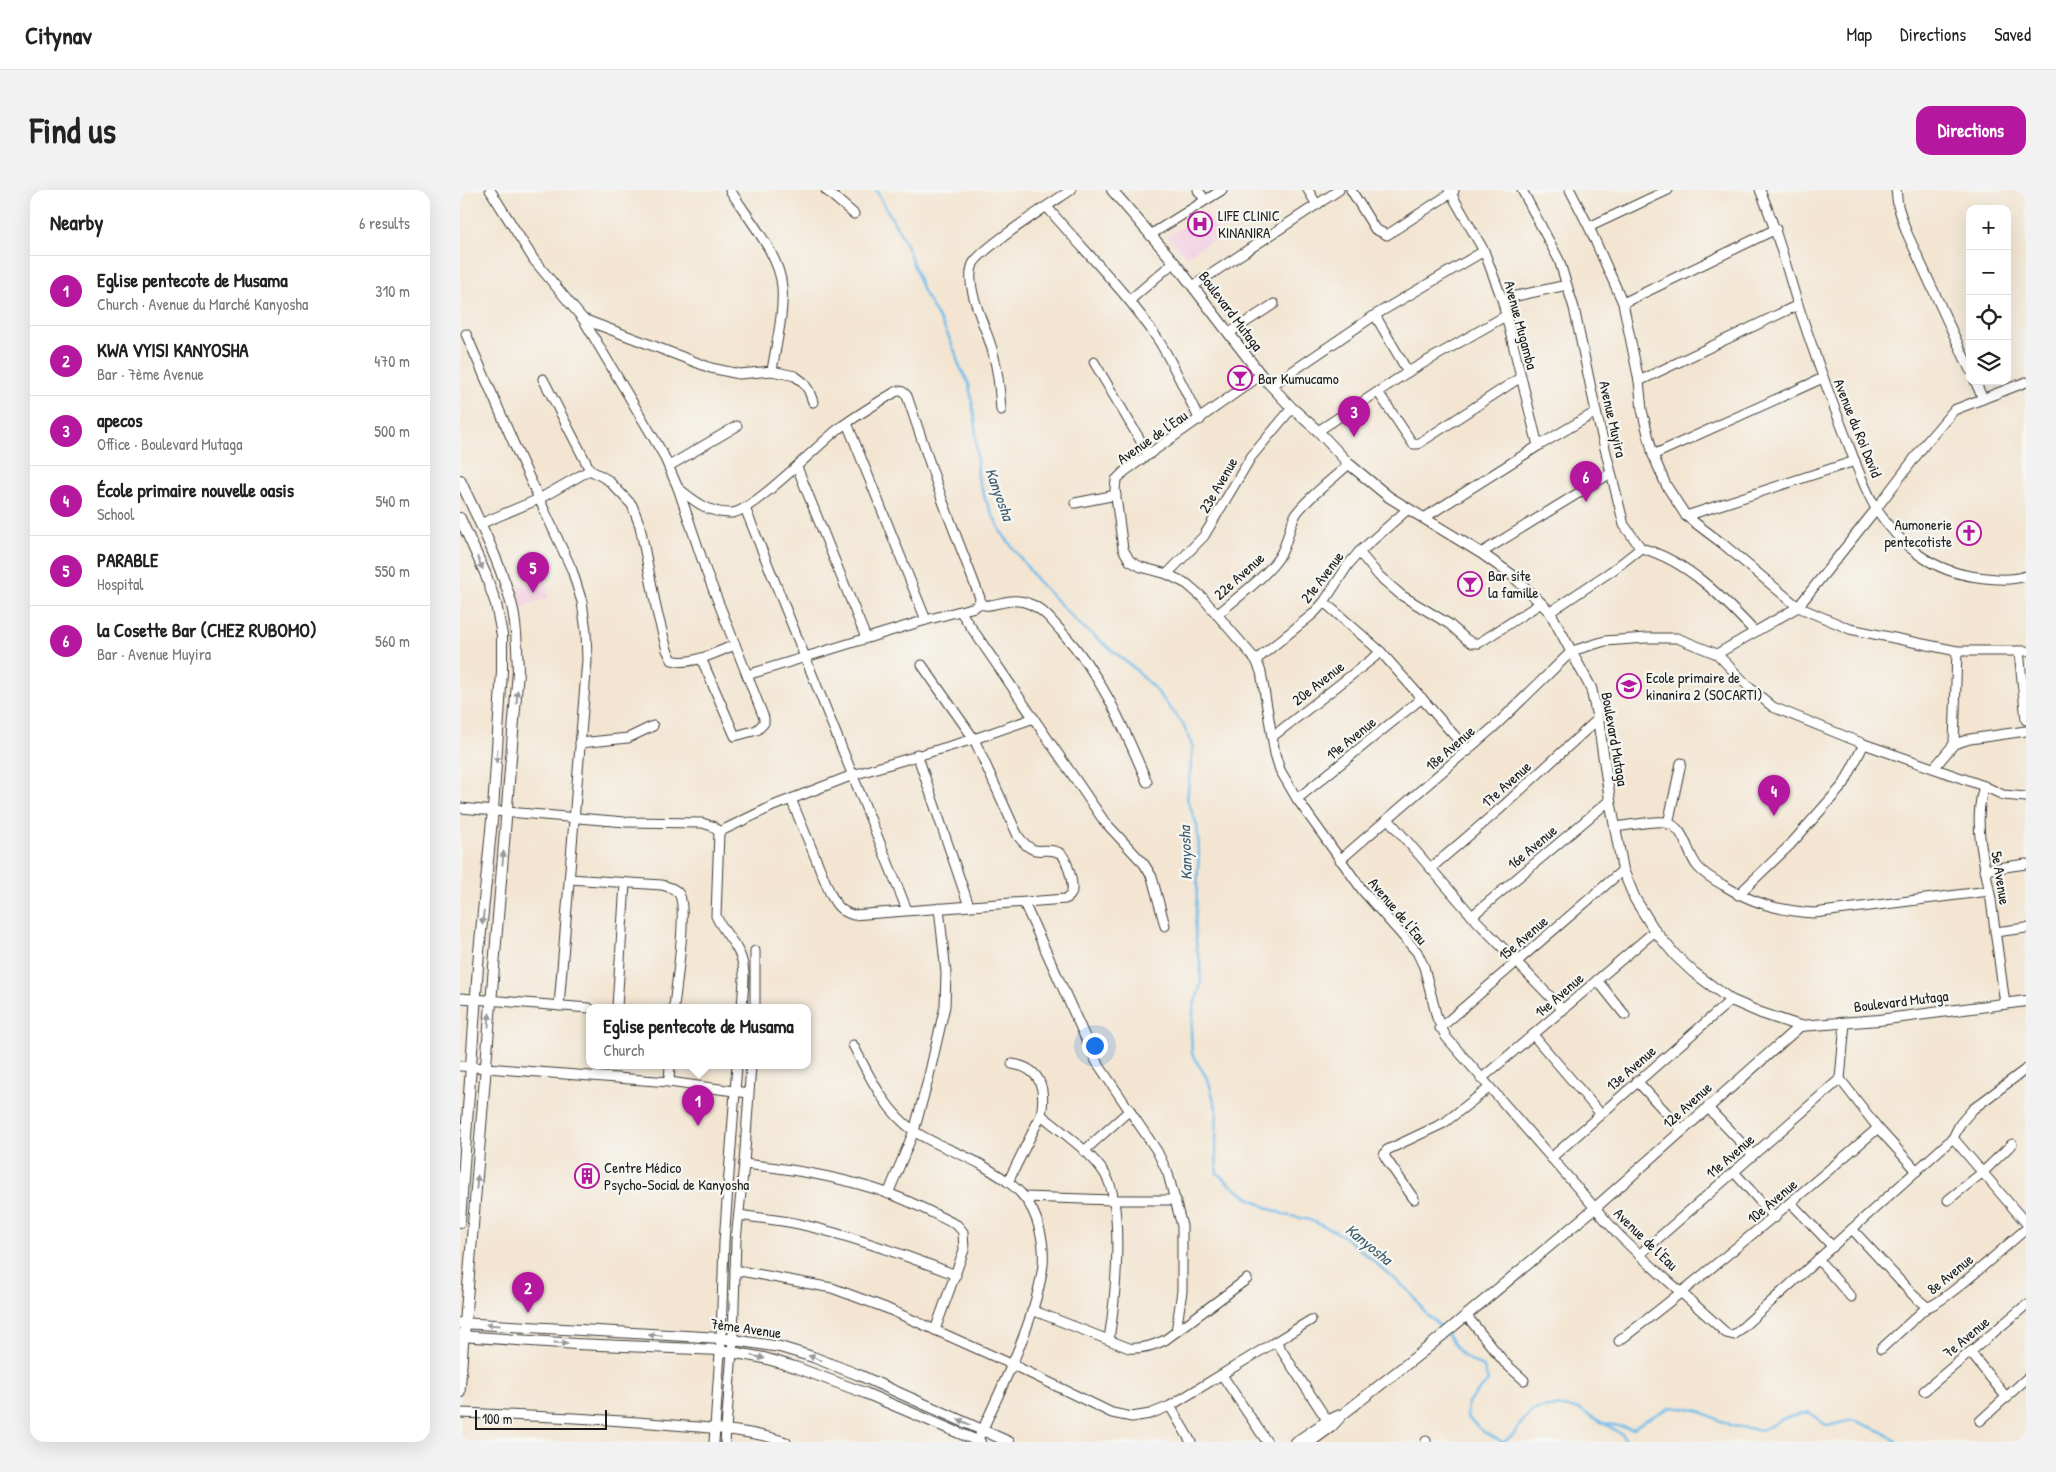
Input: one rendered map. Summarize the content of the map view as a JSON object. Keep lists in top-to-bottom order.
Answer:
{
  "streets": {
    "street": [
      "Boulevard Mutaga",
      "Avenue Mugamba",
      "Avenue Muyira",
      "Avenue du Roi David",
      "Avenue de l'Eau",
      "23e Avenue",
      "22e Avenue",
      "21e Avenue",
      "20e Avenue",
      "19e Avenue",
      "18e Avenue",
      "17e Avenue",
      "16e Avenue",
      "5e Avenue",
      "15e Avenue",
      "14e Avenue",
      "13e Avenue",
      "12e Avenue",
      "11e Avenue",
      "10e Avenue",
      "8e Avenue",
      "7ème Avenue",
      "7e Avenue"
    ]
  },
  "crossings": [
    ["Boulevard Mutaga", "Avenue de l'Eau"],
    ["Boulevard Mutaga", "23e Avenue"],
    ["Boulevard Mutaga", "22e Avenue"],
    ["Boulevard Mutaga", "21e Avenue"],
    ["Boulevard Mutaga", "18e Avenue"],
    ["Boulevard Mutaga", "17e Avenue"],
    ["Boulevard Mutaga", "16e Avenue"],
    ["Boulevard Mutaga", "5e Avenue"],
    ["Boulevard Mutaga", "15e Avenue"],
    ["Boulevard Mutaga", "14e Avenue"],
    ["Boulevard Mutaga", "13e Avenue"],
    ["Boulevard Mutaga", "12e Avenue"],
    ["Avenue de l'Eau", "23e Avenue"],
    ["Avenue de l'Eau", "22e Avenue"],
    ["Avenue de l'Eau", "21e Avenue"],
    ["Avenue de l'Eau", "20e Avenue"],
    ["Avenue de l'Eau", "19e Avenue"],
    ["Avenue de l'Eau", "18e Avenue"],
    ["Avenue de l'Eau", "15e Avenue"],
    ["Avenue de l'Eau", "14e Avenue"],
    ["Avenue de l'Eau", "13e Avenue"],
    ["Avenue de l'Eau", "12e Avenue"],
    ["Avenue de l'Eau", "11e Avenue"],
    ["Avenue de l'Eau", "10e Avenue"],
    ["Avenue de l'Eau", "8e Avenue"]
  ],
  "water": ["Kanyosha"],
  "places": {
    "hospital": ["LIFE CLINIC KINANIRA"],
    "bar": ["Bar Kumucamo", "Bar site la famille"],
    "church": ["Aumonerie pentecotiste"],
    "school or university": ["Ecole primaire de kinanira 2 (SOCARTI)"],
    "building": ["Centre Médico Psycho-Social de Kanyosha"]
  },
  "scale_bar": "100 m",
  "page": {
    "header": "Citynav",
    "nav": ["Map", "Directions", "Saved"],
    "buttons": "Directions",
    "title": "Find us",
    "heading": ["Nearby", "6 results"],
    "map_buttons": ["+", "−"],
    "list": [
      {
        "mark": "1",
        "name": "Eglise pentecote de Musama",
        "note": "Church · Avenue du Marché Kanyosha",
        "value": "310 m"
      },
      {
        "mark": "2",
        "name": "KWA VYISI KANYOSHA",
        "note": "Bar · 7ème Avenue",
        "value": "470 m"
      },
      {
        "mark": "3",
        "name": "apecos",
        "note": "Office · Boulevard Mutaga",
        "value": "500 m"
      },
      {
        "mark": "4",
        "name": "École primaire nouvelle oasis",
        "note": "School",
        "value": "540 m"
      },
      {
        "mark": "5",
        "name": "PARABLE",
        "note": "Hospital",
        "value": "550 m"
      },
      {
        "mark": "6",
        "name": "la Cosette Bar (CHEZ RUBOMO)",
        "note": "Bar · Avenue Muyira",
        "value": "560 m"
      }
    ],
    "pins": [
      "3",
      "6",
      "5",
      "4",
      "1",
      "2"
    ],
    "popup": ["Eglise pentecote de Musama", "Church"],
    "scale": "100 m"
  }
}
